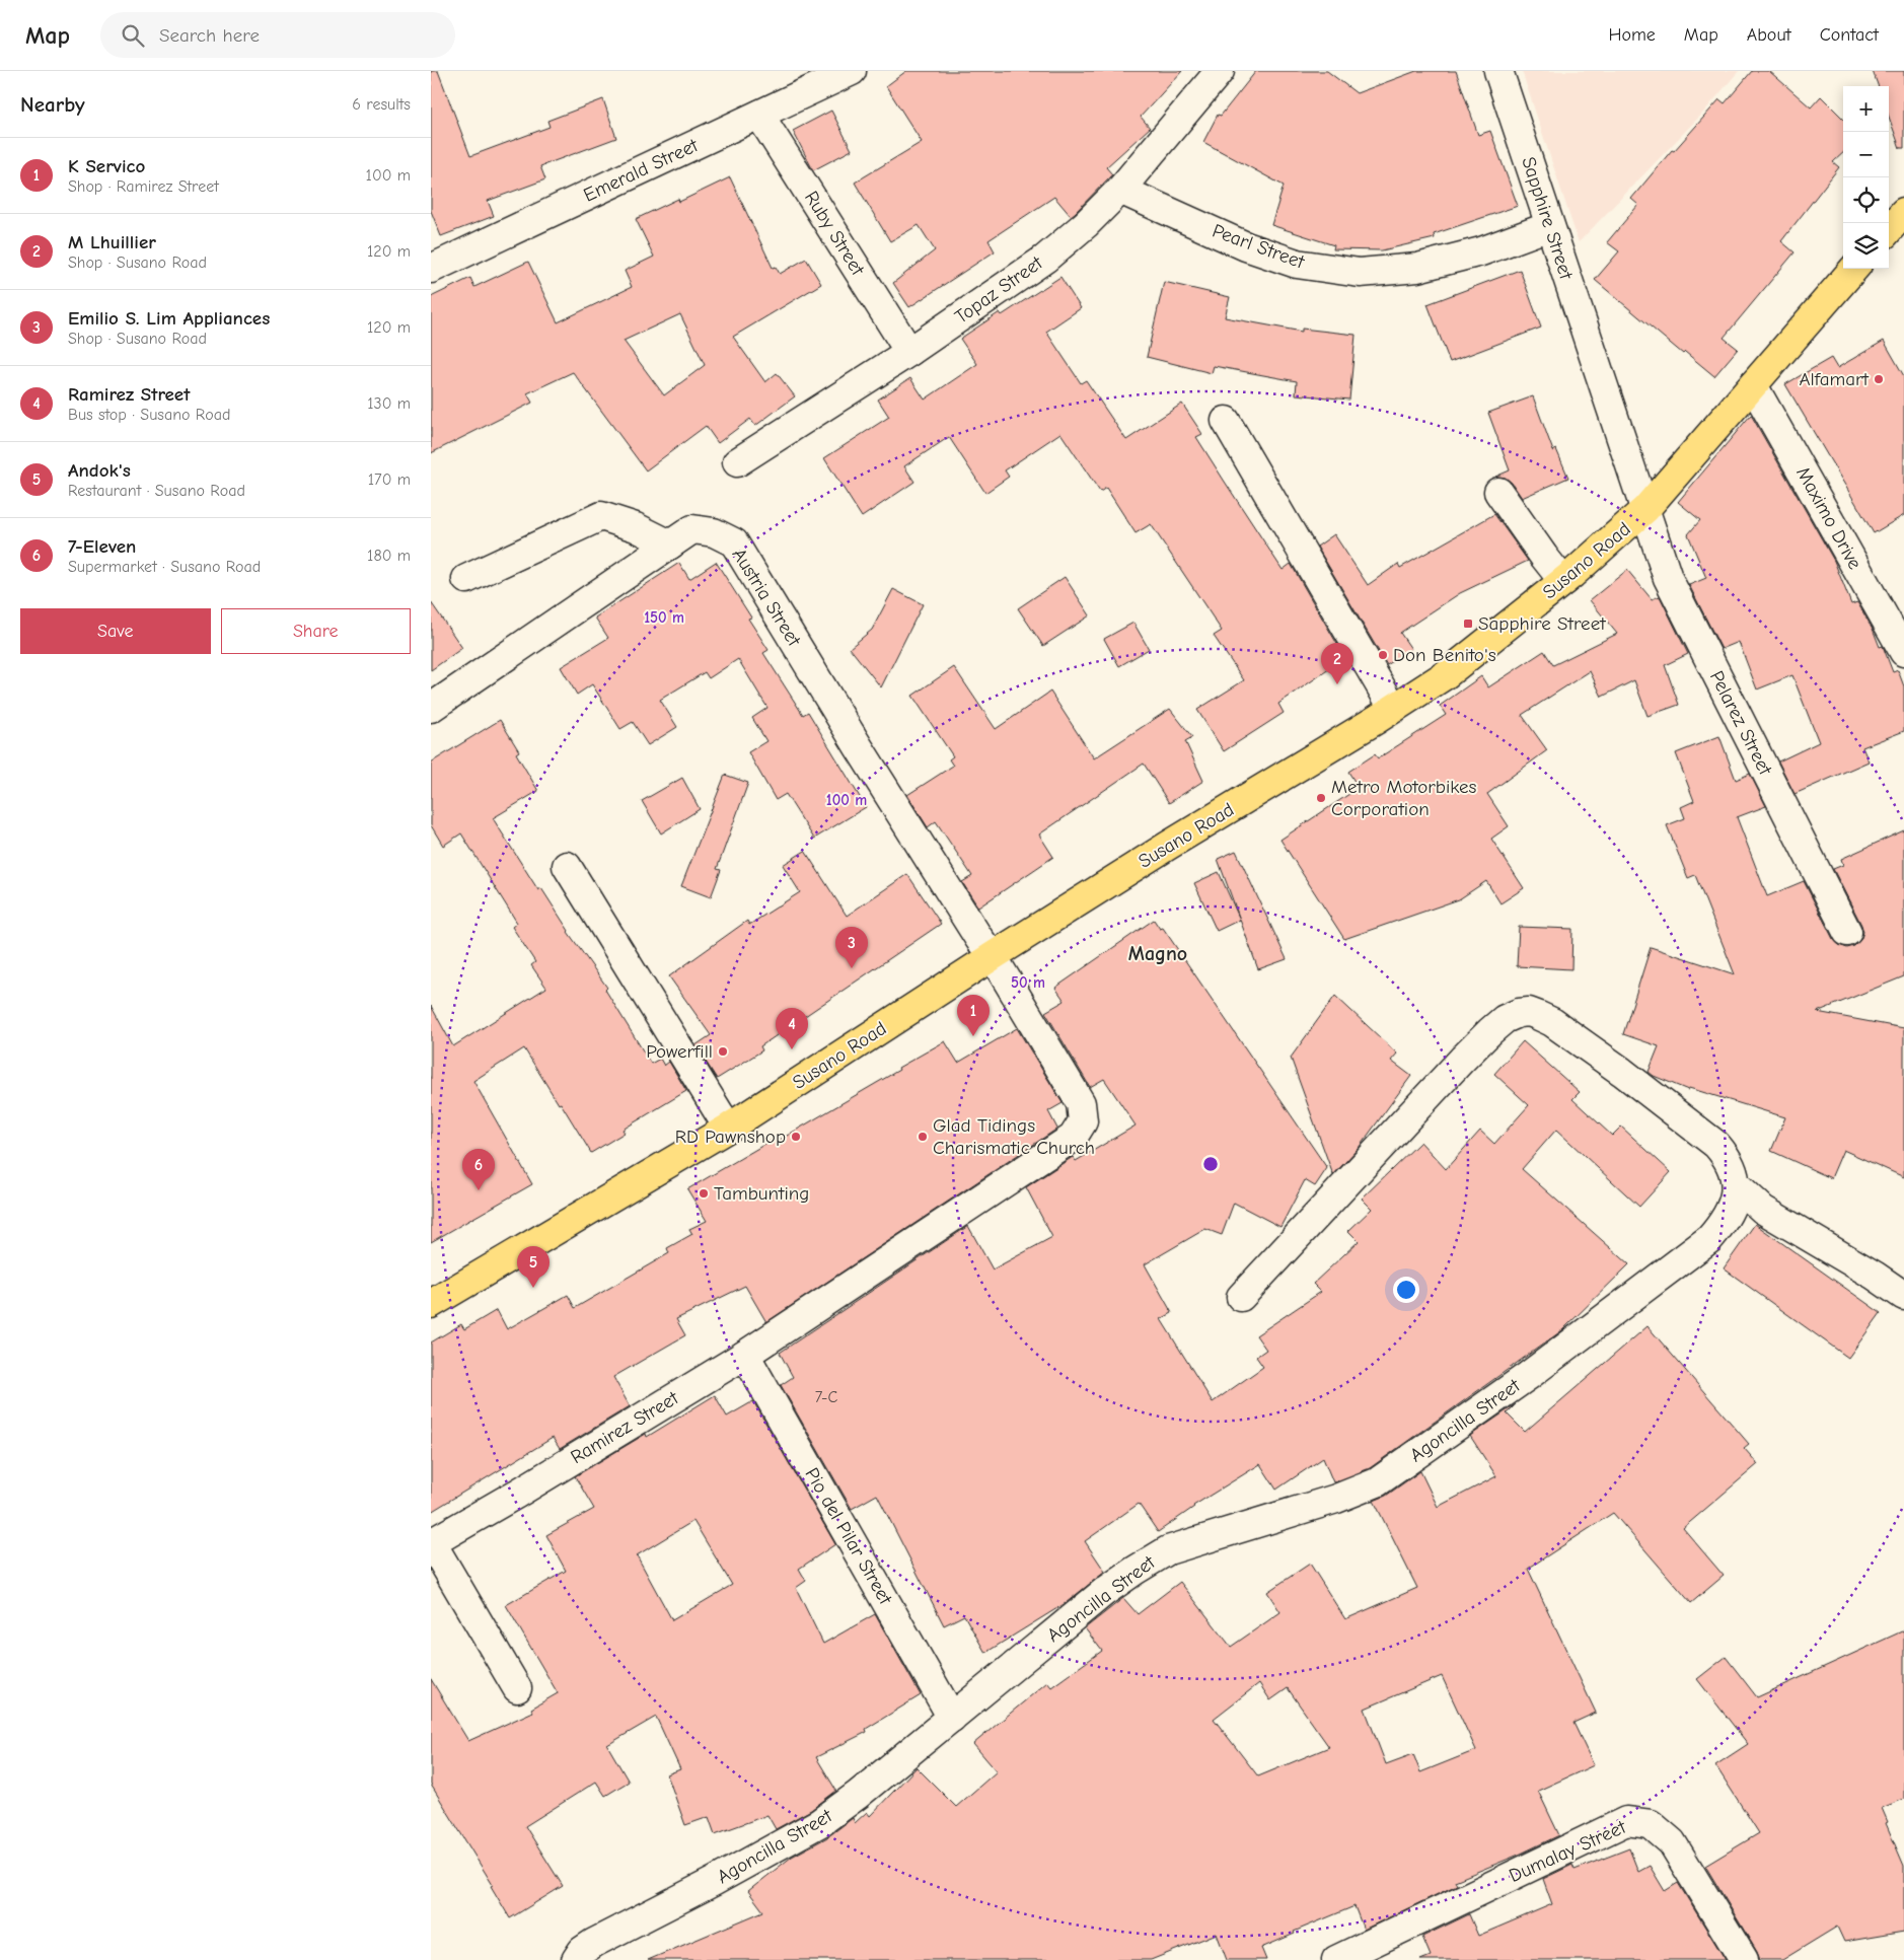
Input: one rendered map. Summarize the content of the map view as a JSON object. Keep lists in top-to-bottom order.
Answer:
{
  "streets": {
    "main road": ["Susano Road"],
    "street": [
      "Emerald Street",
      "Sapphire Street",
      "Ruby Street",
      "Pearl Street",
      "Topaz Street",
      "Maximo Drive",
      "Austria Street",
      "Pelarez Street",
      "Agoncilla Street",
      "Ramirez Street",
      "Pio del Pilar Street",
      "Dumalay Street"
    ]
  },
  "crossings": [
    ["Emerald Street", "Ruby Street"],
    ["Sapphire Street", "Pearl Street"],
    ["Sapphire Street", "Susano Road"],
    ["Sapphire Street", "Pelarez Street"],
    ["Ruby Street", "Topaz Street"],
    ["Pearl Street", "Topaz Street"],
    ["Maximo Drive", "Susano Road"],
    ["Susano Road", "Austria Street"],
    ["Susano Road", "Pelarez Street"],
    ["Susano Road", "Ramirez Street"],
    ["Austria Street", "Ramirez Street"],
    ["Agoncilla Street", "Pio del Pilar Street"],
    ["Ramirez Street", "Pio del Pilar Street"]
  ],
  "districts": ["Magno"],
  "places": {
    "other": [
      "Alfamart",
      "Don Benito's",
      "Metro Motorbikes Corporation",
      "Powerfill",
      "RD Pawnshop",
      "Glad Tidings Charismatic Church",
      "Tambunting"
    ],
    "transit": ["Sapphire Street"]
  },
  "house_numbers": ["7-C"],
  "page": {
    "header": "Map",
    "search": "Search here",
    "nav": [
      "Home",
      "Map",
      "About",
      "Contact"
    ],
    "heading": ["Nearby", "6 results"],
    "map_buttons": ["+", "−"],
    "list": [
      {
        "mark": "1",
        "name": "K Servico",
        "note": "Shop · Ramirez Street",
        "value": "100 m"
      },
      {
        "mark": "2",
        "name": "M Lhuillier",
        "note": "Shop · Susano Road",
        "value": "120 m"
      },
      {
        "mark": "3",
        "name": "Emilio S. Lim Appliances",
        "note": "Shop · Susano Road",
        "value": "120 m"
      },
      {
        "mark": "4",
        "name": "Ramirez Street",
        "note": "Bus stop · Susano Road",
        "value": "130 m"
      },
      {
        "mark": "5",
        "name": "Andok's",
        "note": "Restaurant · Susano Road",
        "value": "170 m"
      },
      {
        "mark": "6",
        "name": "7-Eleven",
        "note": "Supermarket · Susano Road",
        "value": "180 m"
      }
    ],
    "buttons": ["Save", "Share"],
    "pins": [
      "2",
      "3",
      "1",
      "4",
      "6",
      "5"
    ]
  },
  "rings": ["150 m", "100 m", "50 m"]
}
